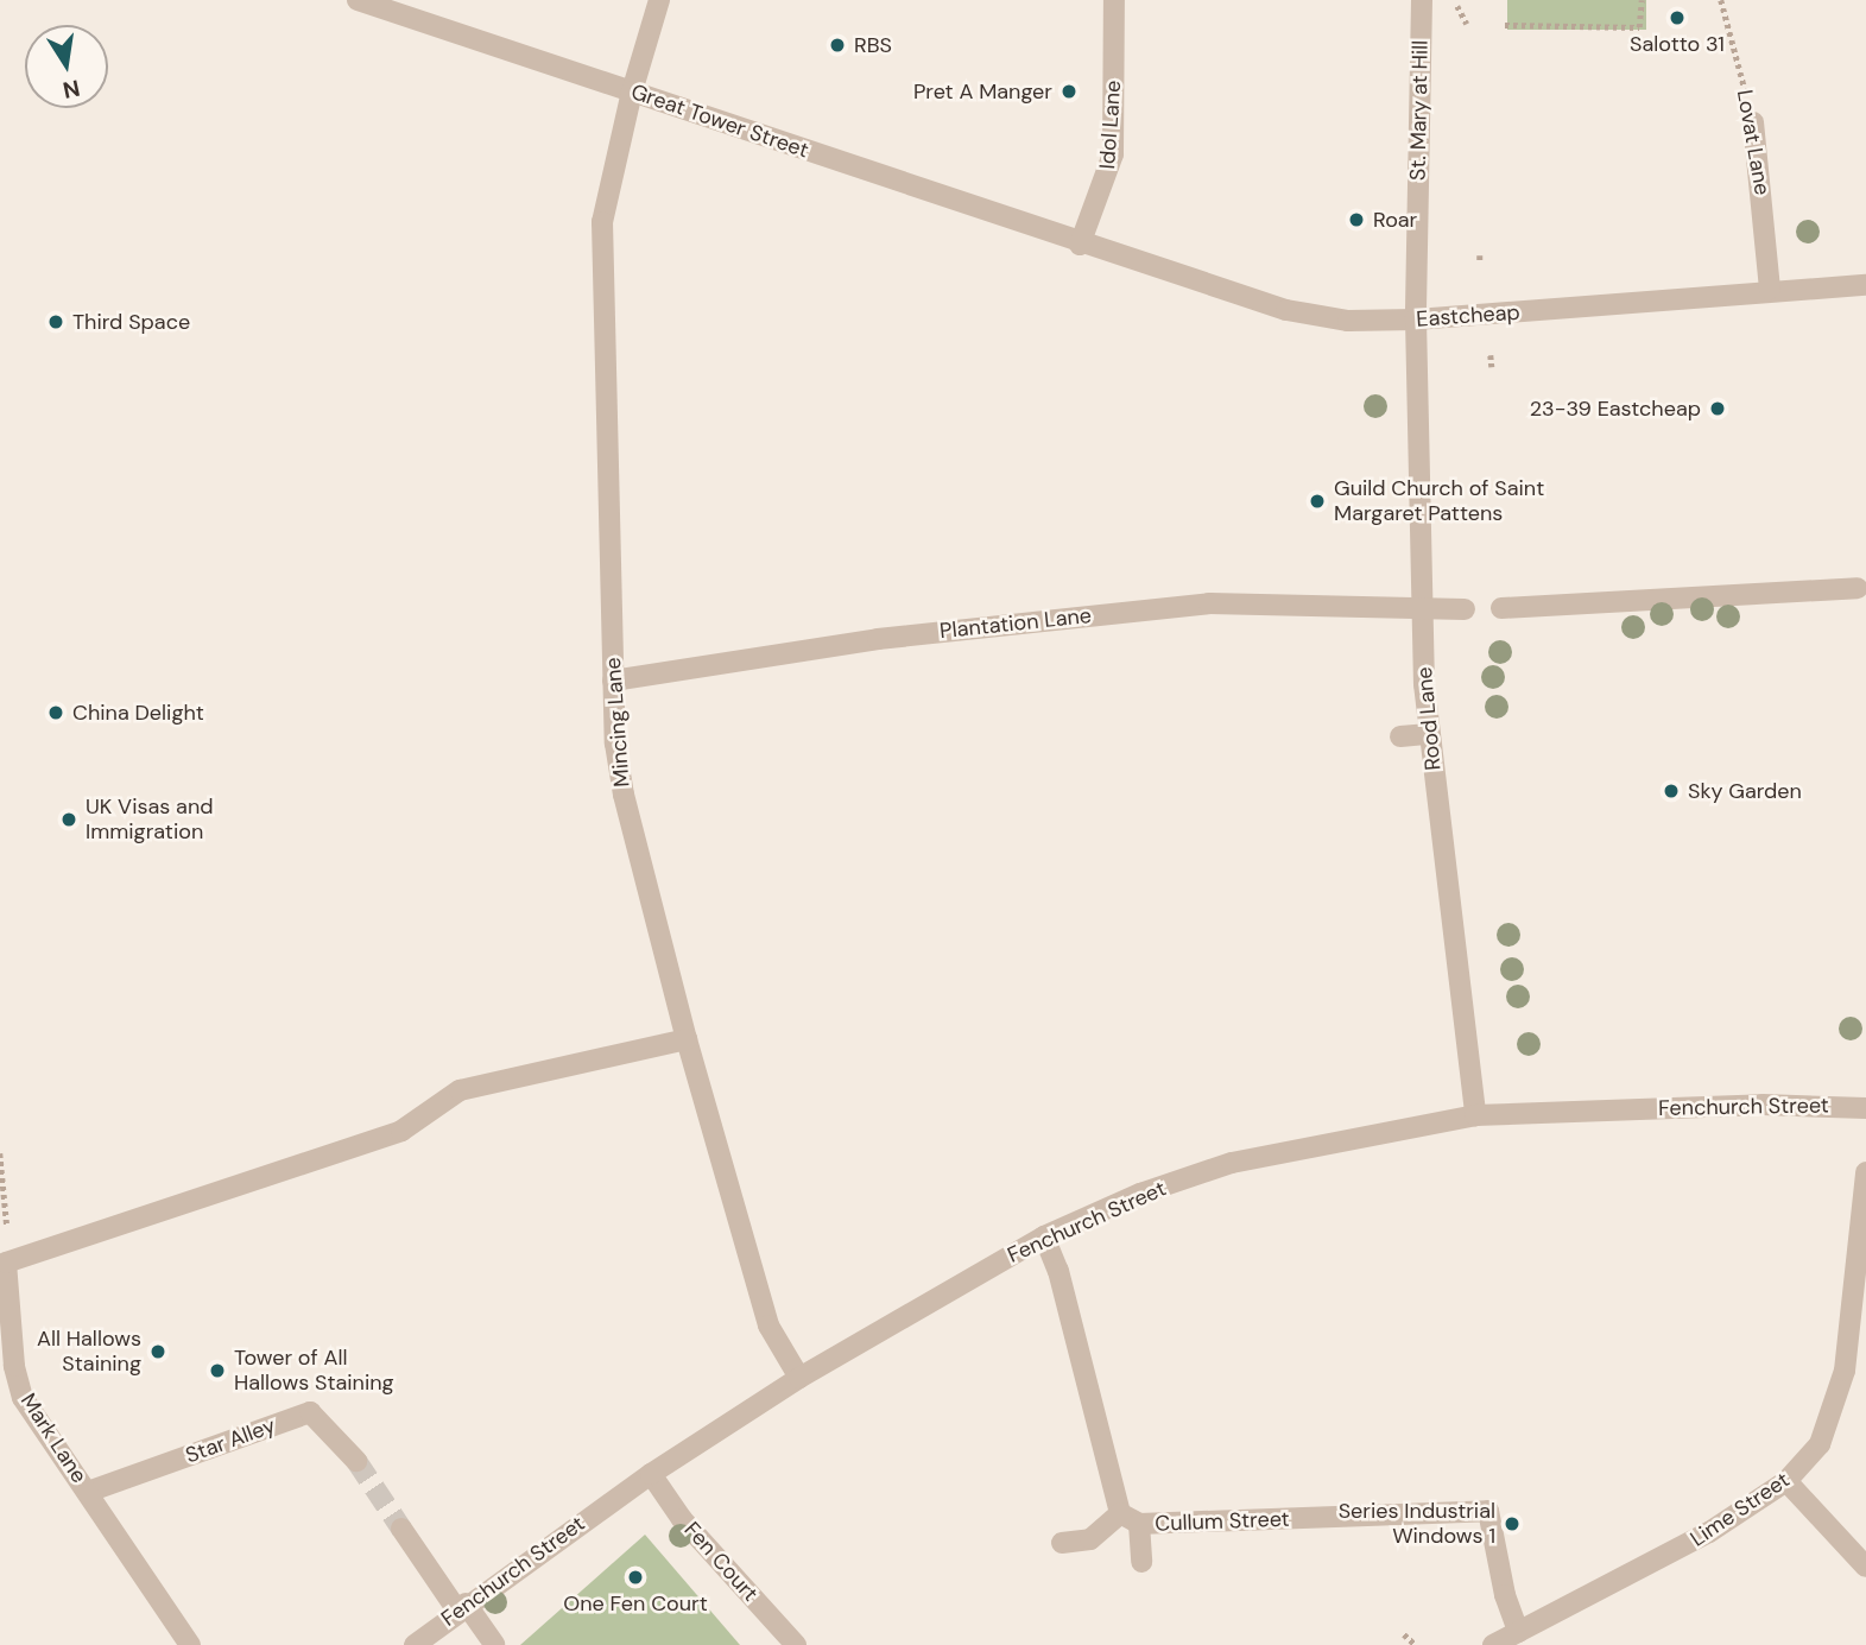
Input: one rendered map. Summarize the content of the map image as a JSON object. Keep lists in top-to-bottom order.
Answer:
{
  "streets": {
    "street": [
      "St. Mary at Hill",
      "Great Tower Street",
      "Idol Lane",
      "Lovat Lane",
      "Eastcheap",
      "Plantation Lane",
      "Rood Lane",
      "Mincing Lane",
      "Fenchurch Street",
      "Mark Lane",
      "Star Alley",
      "Lime Street",
      "Cullum Street",
      "Fen Court"
    ]
  },
  "crossings": [
    ["St. Mary at Hill", "Eastcheap"],
    ["St. Mary at Hill", "Rood Lane"],
    ["Great Tower Street", "Idol Lane"],
    ["Great Tower Street", "Eastcheap"],
    ["Great Tower Street", "Mincing Lane"],
    ["Idol Lane", "Eastcheap"],
    ["Lovat Lane", "Eastcheap"],
    ["Eastcheap", "Rood Lane"],
    ["Plantation Lane", "Rood Lane"],
    ["Plantation Lane", "Mincing Lane"],
    ["Rood Lane", "Fenchurch Street"],
    ["Mincing Lane", "Fenchurch Street"],
    ["Fenchurch Street", "Fen Court"],
    ["Mark Lane", "Star Alley"],
    ["Lime Street", "Cullum Street"]
  ],
  "places": [
    "Salotto 31",
    "RBS",
    "Pret A Manger",
    "Roar",
    "Third Space",
    "23-39 Eastcheap",
    "Guild Church of Saint Margaret Pattens",
    "China Delight",
    "Sky Garden",
    "UK Visas and Immigration",
    "All Hallows Staining",
    "Tower of All Hallows Staining",
    "Series Industrial Windows 1",
    "One Fen Court"
  ],
  "north": "bottom"
}
